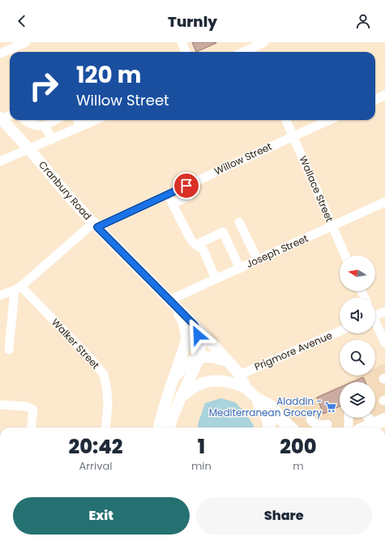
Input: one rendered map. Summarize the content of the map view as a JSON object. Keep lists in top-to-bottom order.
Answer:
{
  "streets": {
    "main road": ["Cranbury Road"],
    "street": [
      "Willow Street",
      "Wallace Street",
      "Joseph Street",
      "Walker Street",
      "Prigmore Avenue"
    ]
  },
  "crossings": [
    ["Willow Street", "Wallace Street"],
    ["Willow Street", "Cranbury Road"],
    ["Willow Street", "Walker Street"],
    ["Wallace Street", "Joseph Street"],
    ["Cranbury Road", "Joseph Street"],
    ["Cranbury Road", "Prigmore Avenue"]
  ],
  "places": {
    "supermarket": ["Aladdin - Mediterranean Grocery"]
  },
  "north": "left",
  "page": {
    "header": "Turnly",
    "turn": ["120 m", "Willow Street"],
    "eta": [
      "20:42",
      "Arrival",
      "1",
      "min",
      "200",
      "m"
    ],
    "buttons": ["Exit", "Share"]
  }
}
